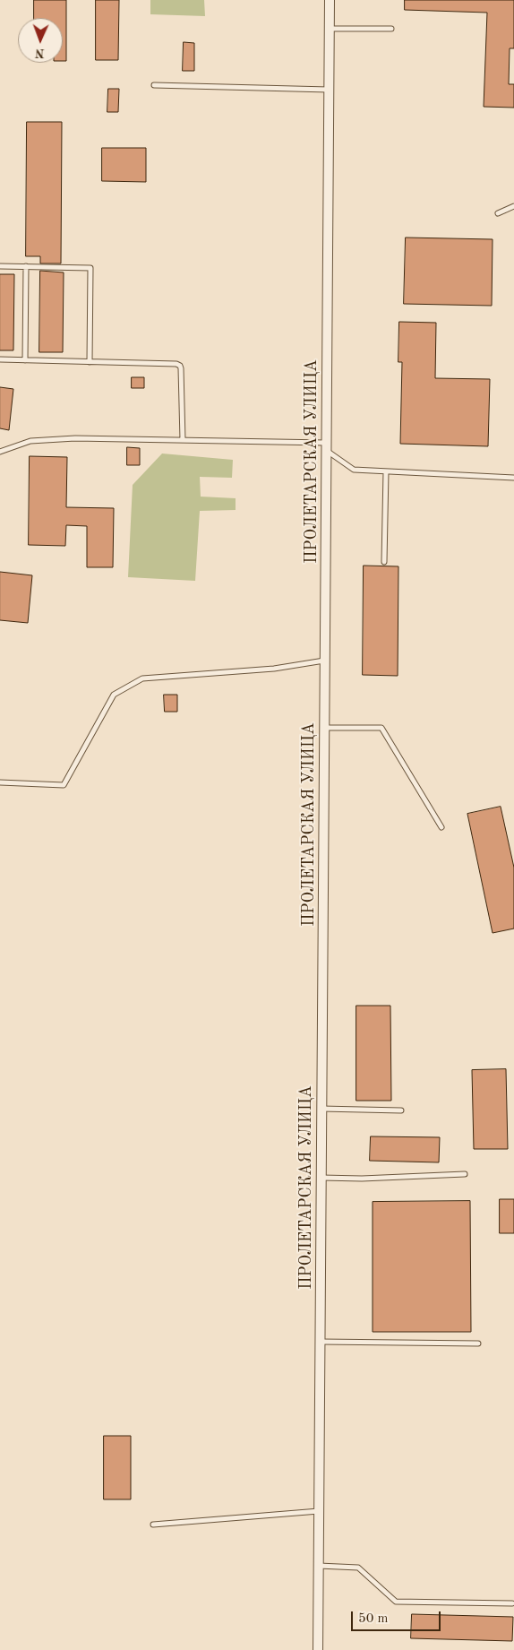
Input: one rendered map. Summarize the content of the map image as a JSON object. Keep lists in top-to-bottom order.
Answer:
{
  "streets": {
    "street": ["ПРОЛЕТАРСКАЯ УЛИЦА"]
  },
  "scale_bar": "50 m",
  "north": "bottom"
}
